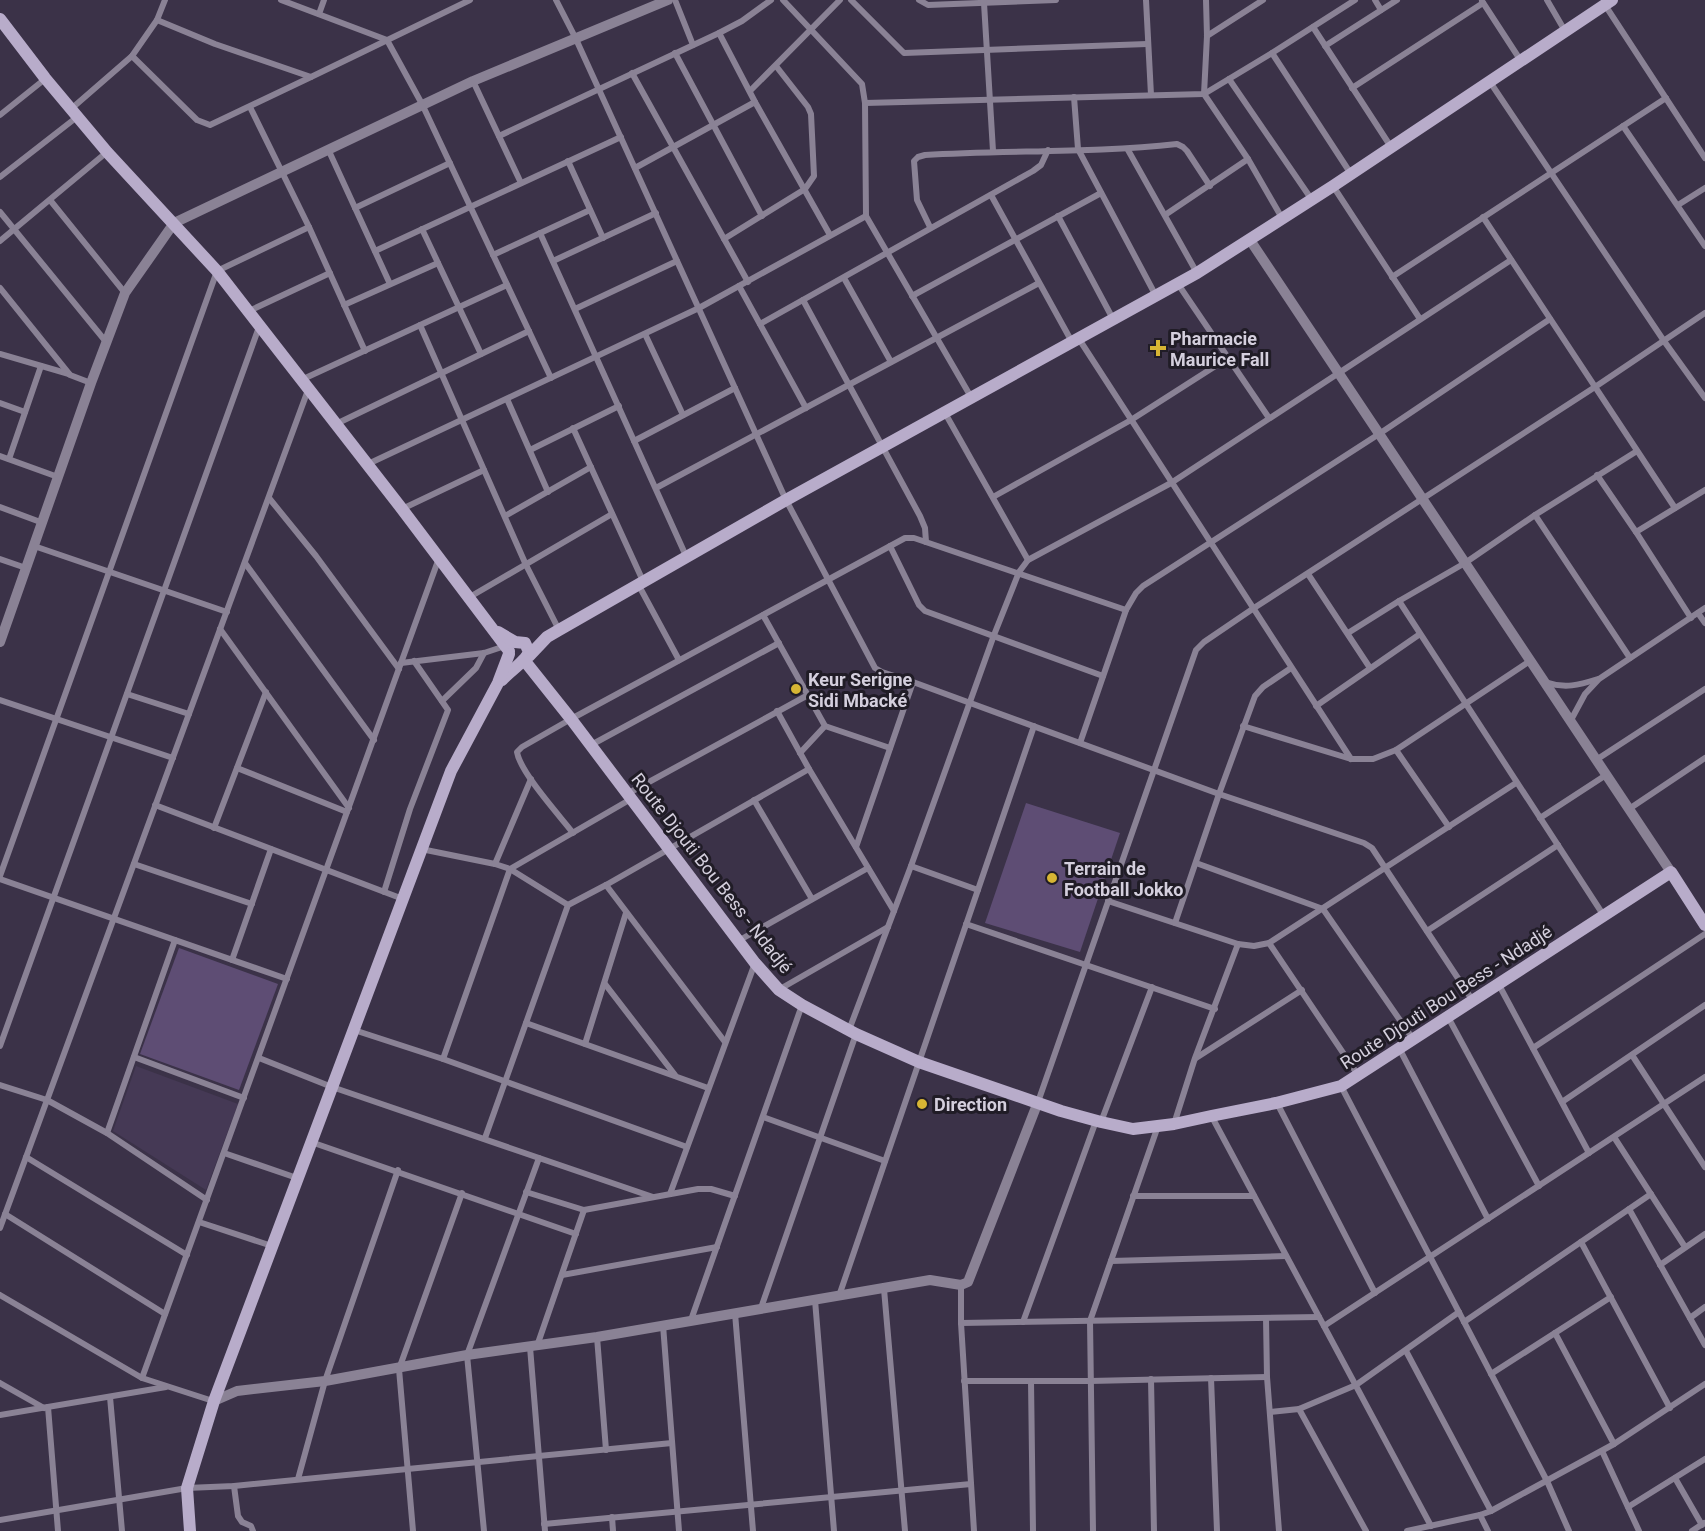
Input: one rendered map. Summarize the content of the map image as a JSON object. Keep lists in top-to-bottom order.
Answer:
{
  "streets": {
    "main road": ["Route Djouti Bou Bess - Ndadjé"]
  },
  "places": {
    "health": ["Pharmacie Maurice Fall"],
    "other": ["Keur Serigne Sidi Mbacké", "Terrain de Football Jokko", "Direction"]
  }
}
